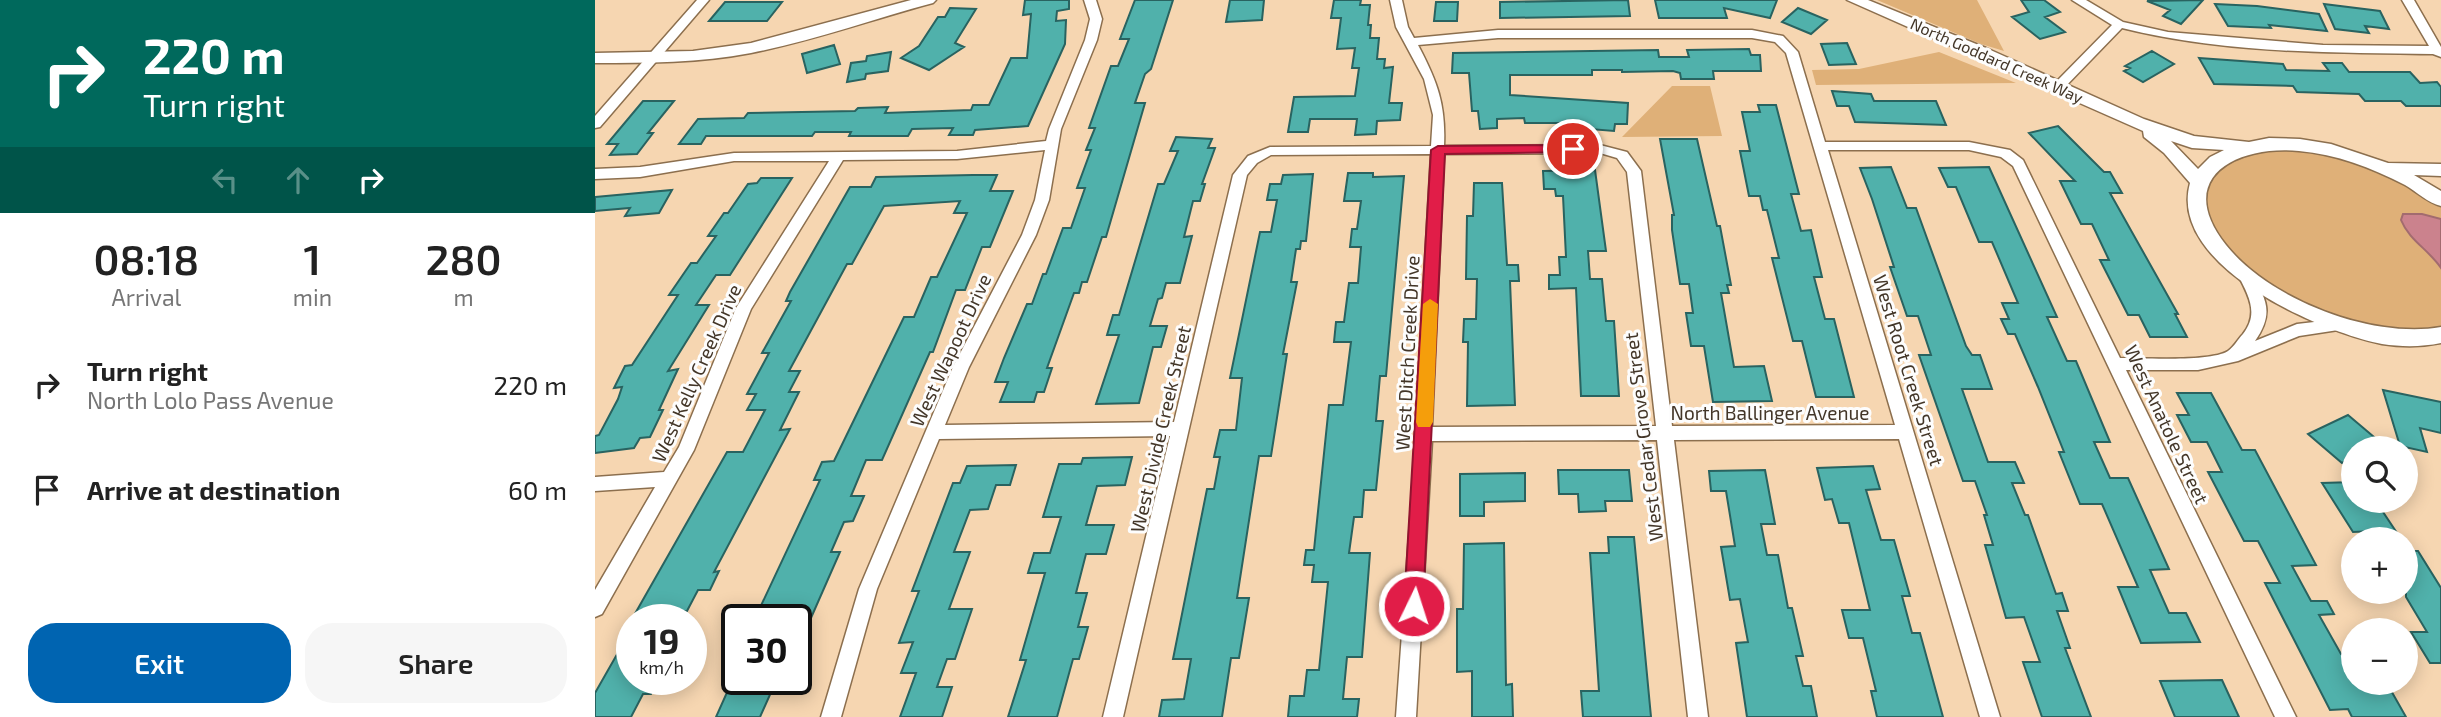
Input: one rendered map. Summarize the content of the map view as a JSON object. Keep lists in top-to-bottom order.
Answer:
{
  "streets": {
    "street": [
      "North Goddard Creek Way",
      "West Wapoot Drive",
      "West Ditch Creek Drive",
      "West Root Creek Street",
      "West Kelly Creek Drive",
      "North Ballinger Avenue",
      "West Anatole Street",
      "West Divide Creek Street",
      "West Cedar Grove Street"
    ]
  },
  "crossings": [
    ["West Ditch Creek Drive", "West Root Creek Street"],
    ["West Ditch Creek Drive", "North Ballinger Avenue"],
    ["West Ditch Creek Drive", "West Divide Creek Street"],
    ["West Ditch Creek Drive", "West Cedar Grove Street"],
    ["West Root Creek Street", "North Ballinger Avenue"],
    ["West Root Creek Street", "West Anatole Street"],
    ["North Ballinger Avenue", "West Cedar Grove Street"],
    ["West Divide Creek Street", "West Cedar Grove Street"]
  ],
  "page": {
    "turn": ["220 m", "Turn right"],
    "eta": [
      "08:18",
      "Arrival",
      "1",
      "min",
      "280",
      "m"
    ],
    "list": [
      {
        "name": "Turn right",
        "note": "North Lolo Pass Avenue",
        "value": "220 m"
      },
      {
        "name": "Arrive at destination",
        "value": "60 m"
      }
    ],
    "map_buttons": ["+", "−"],
    "speed": "19 km/h",
    "limit": "30",
    "buttons": ["Exit", "Share"]
  }
}
